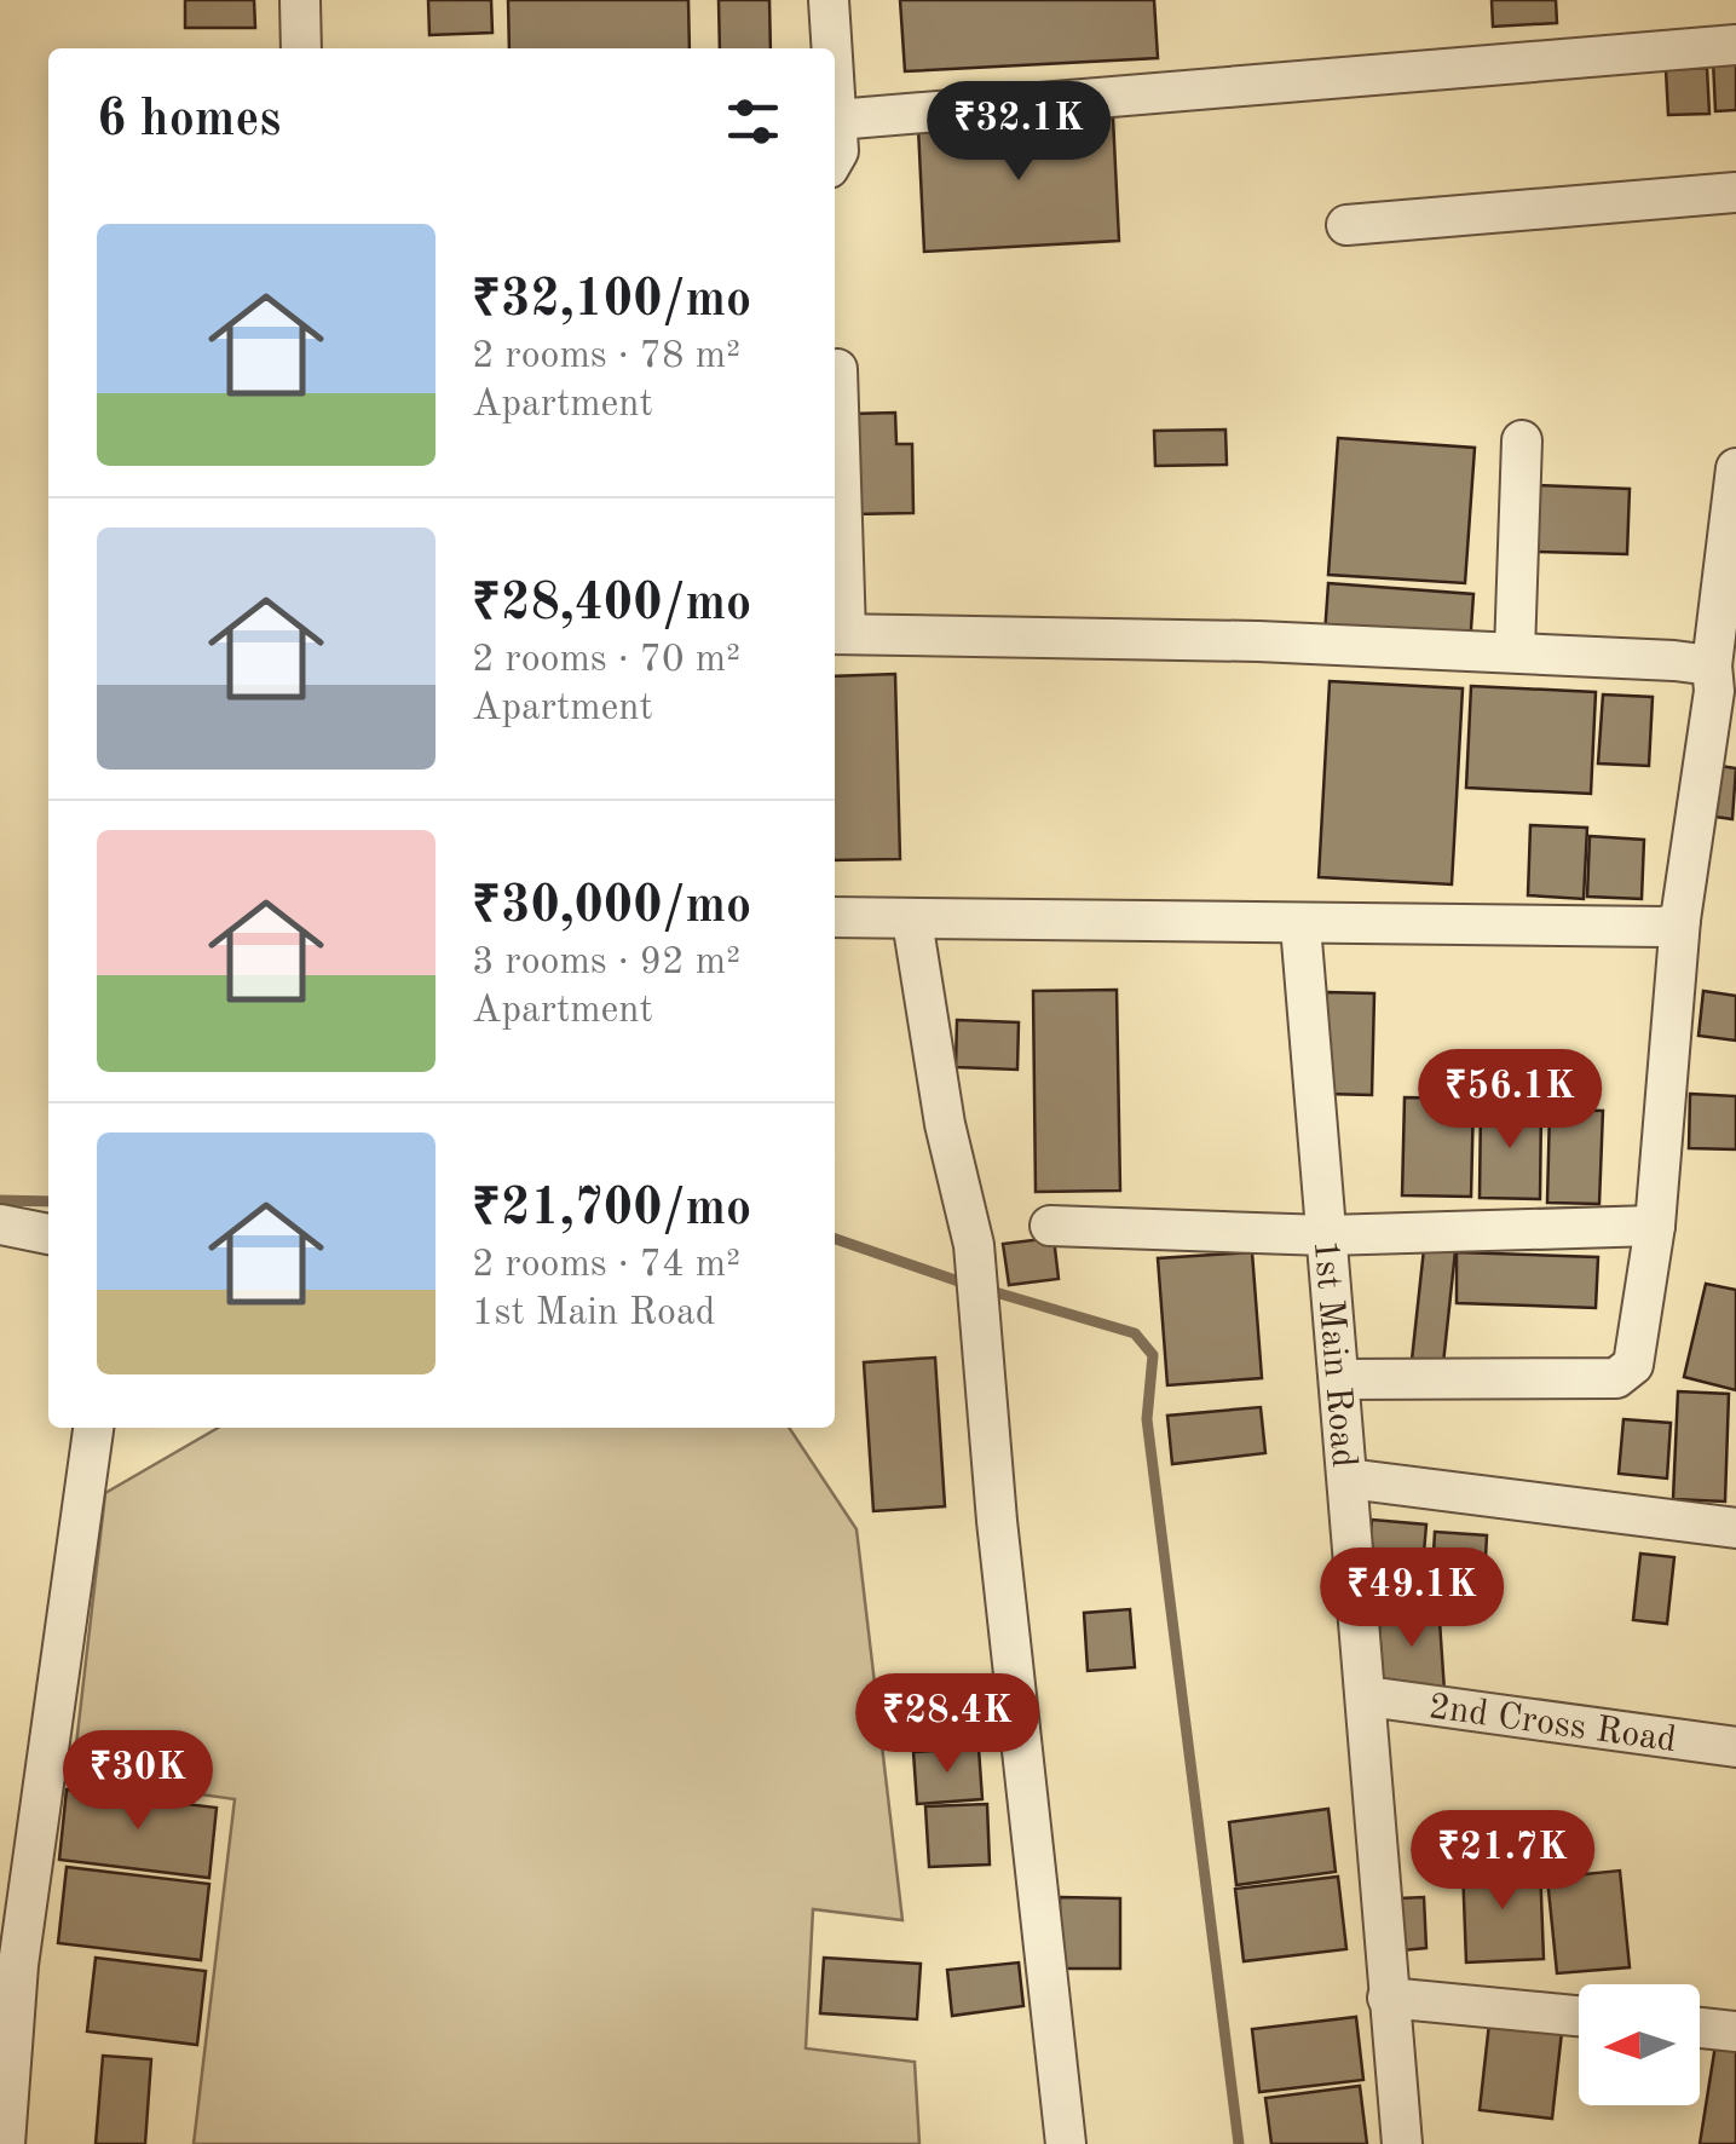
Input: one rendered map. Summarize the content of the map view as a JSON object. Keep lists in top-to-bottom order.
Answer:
{
  "streets": {
    "street": ["1st Main Road", "2nd Cross Road"]
  },
  "crossings": [
    ["1st Main Road", "2nd Cross Road"]
  ],
  "north": "left",
  "page": {
    "heading": "6 homes",
    "price": [
      "₹32.1K",
      "₹56.1K",
      "₹49.1K",
      "₹28.4K",
      "₹30K",
      "₹21.7K"
    ],
    "list": [
      {
        "name": "₹32,100/mo",
        "note": "2 rooms · 78 m² · Apartment"
      },
      {
        "name": "₹28,400/mo",
        "note": "2 rooms · 70 m² · Apartment"
      },
      {
        "name": "₹30,000/mo",
        "note": "3 rooms · 92 m² · Apartment"
      },
      {
        "name": "₹21,700/mo",
        "note": "2 rooms · 74 m² · 1st Main Road"
      }
    ]
  }
}
